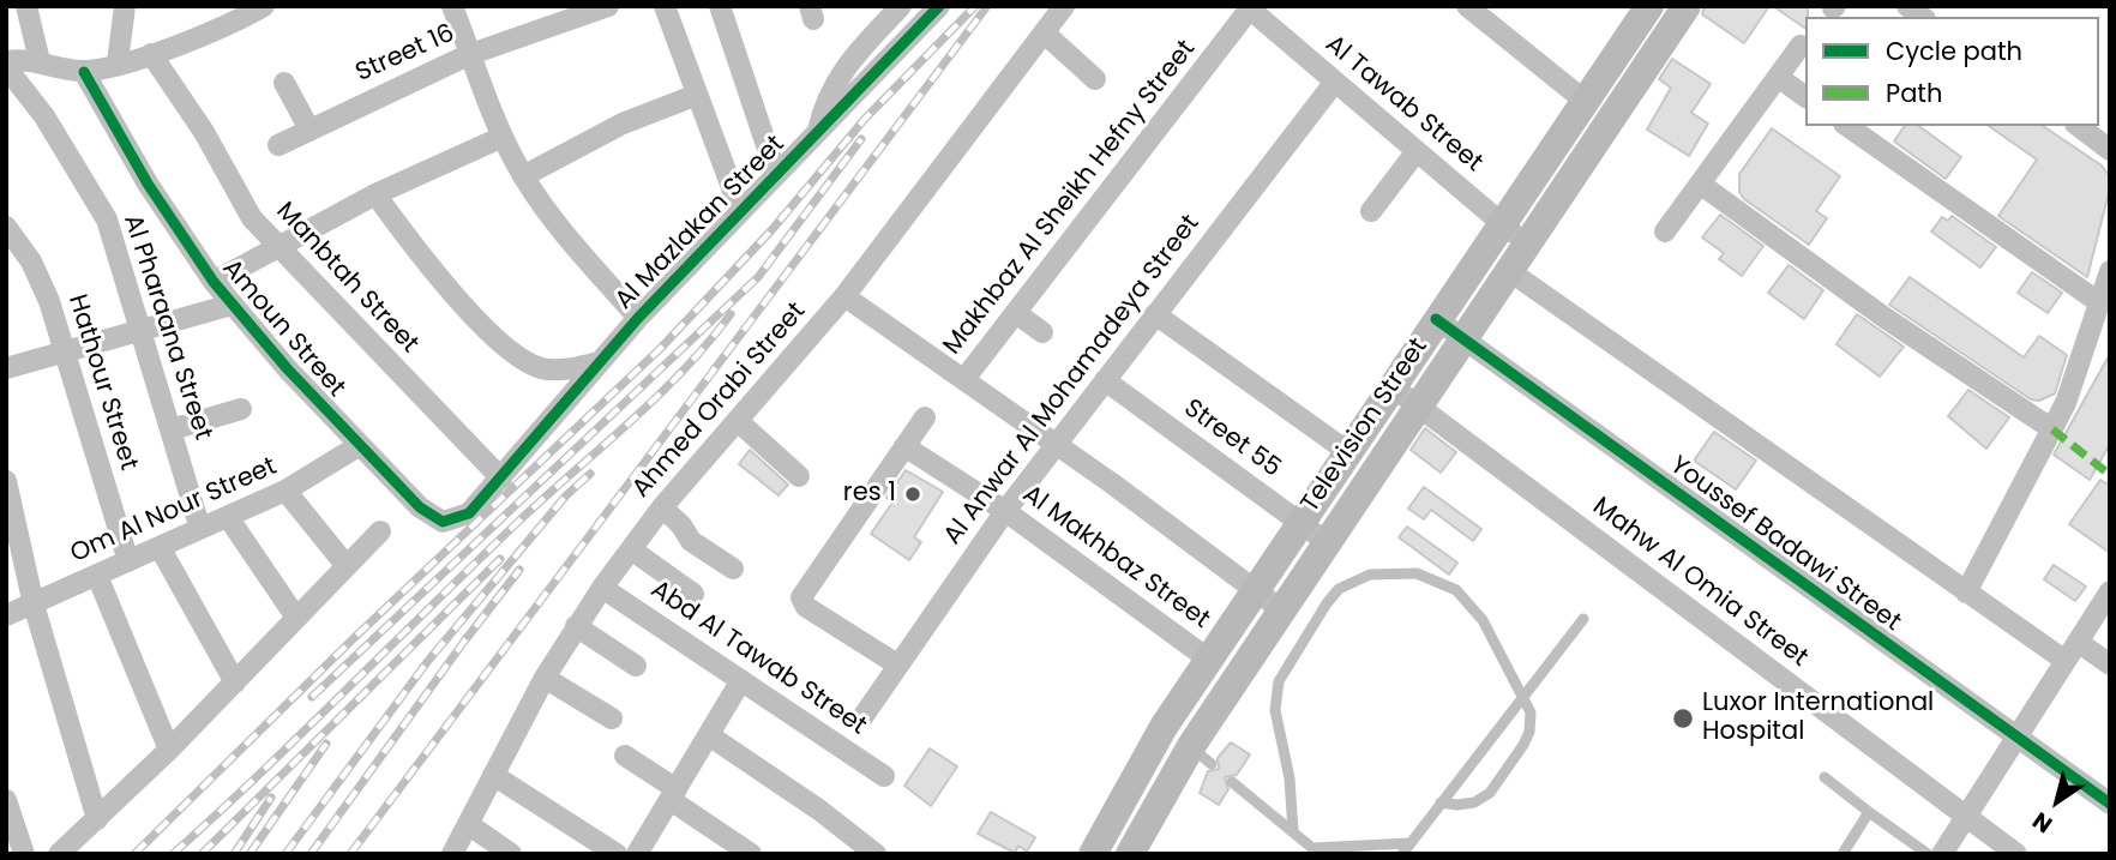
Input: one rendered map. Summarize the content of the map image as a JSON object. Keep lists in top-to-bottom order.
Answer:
{
  "streets": {
    "main road": ["Television Street"],
    "street": [
      "Street 16",
      "Al Tawab Street",
      "Makhbaz Al Sheikh Hefny Street",
      "Al Mazlakan Street",
      "Manbtah Street",
      "Al Pharaana Street",
      "Amoun Street",
      "Al Anwar Al Mohamadeya Street",
      "Hathour Street",
      "Ahmed Orabi Street",
      "Street 55",
      "Om Al Nour Street",
      "Youssef Badawi Street",
      "Al Makhbaz Street",
      "Mahw Al Omia Street",
      "Abd Al Tawab Street"
    ]
  },
  "crossings": [
    ["Al Tawab Street", "Makhbaz Al Sheikh Hefny Street"],
    ["Al Tawab Street", "Al Anwar Al Mohamadeya Street"],
    ["Al Tawab Street", "Television Street"],
    ["Al Mazlakan Street", "Manbtah Street"],
    ["Al Mazlakan Street", "Amoun Street"],
    ["Manbtah Street", "Amoun Street"],
    ["Al Pharaana Street", "Om Al Nour Street"],
    ["Amoun Street", "Om Al Nour Street"],
    ["Al Anwar Al Mohamadeya Street", "Street 55"],
    ["Al Anwar Al Mohamadeya Street", "Al Makhbaz Street"],
    ["Hathour Street", "Om Al Nour Street"],
    ["Ahmed Orabi Street", "Abd Al Tawab Street"],
    ["Television Street", "Street 55"],
    ["Television Street", "Youssef Badawi Street"],
    ["Television Street", "Al Makhbaz Street"],
    ["Television Street", "Mahw Al Omia Street"]
  ],
  "places": ["res 1", "Luxor International Hospital"],
  "legend": ["Cycle path", "Path"],
  "north": "bottom left"
}
